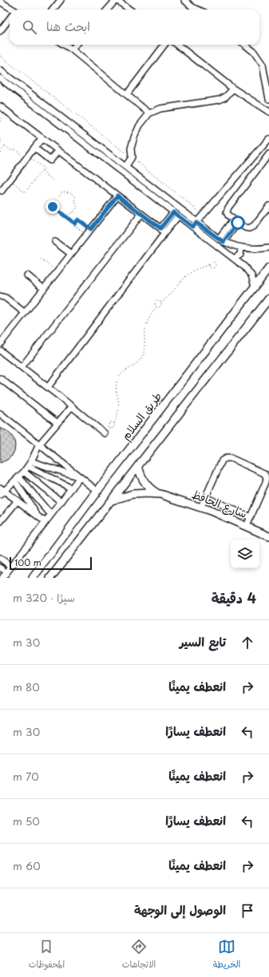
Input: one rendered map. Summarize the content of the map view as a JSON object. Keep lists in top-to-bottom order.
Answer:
{
  "streets": {
    "main road": ["طريق السلام", "شارع الحافظ"]
  },
  "scale_bar": "100 m",
  "page": {
    "search": "ابحث هنا",
    "scale": "100 m",
    "heading": ["4 دقيقة", "سيرًا · 320 m"],
    "list": [
      ["تابع السير", "30 m"],
      ["انعطف يمينًا", "80 m"],
      ["انعطف يسارًا", "30 m"],
      ["انعطف يمينًا", "70 m"],
      ["انعطف يسارًا", "50 m"],
      ["انعطف يمينًا", "60 m"],
      "الوصول إلى الوجهة"
    ],
    "nav": ["الخريطة", "الاتجاهات", "المحفوظات"]
  }
}
